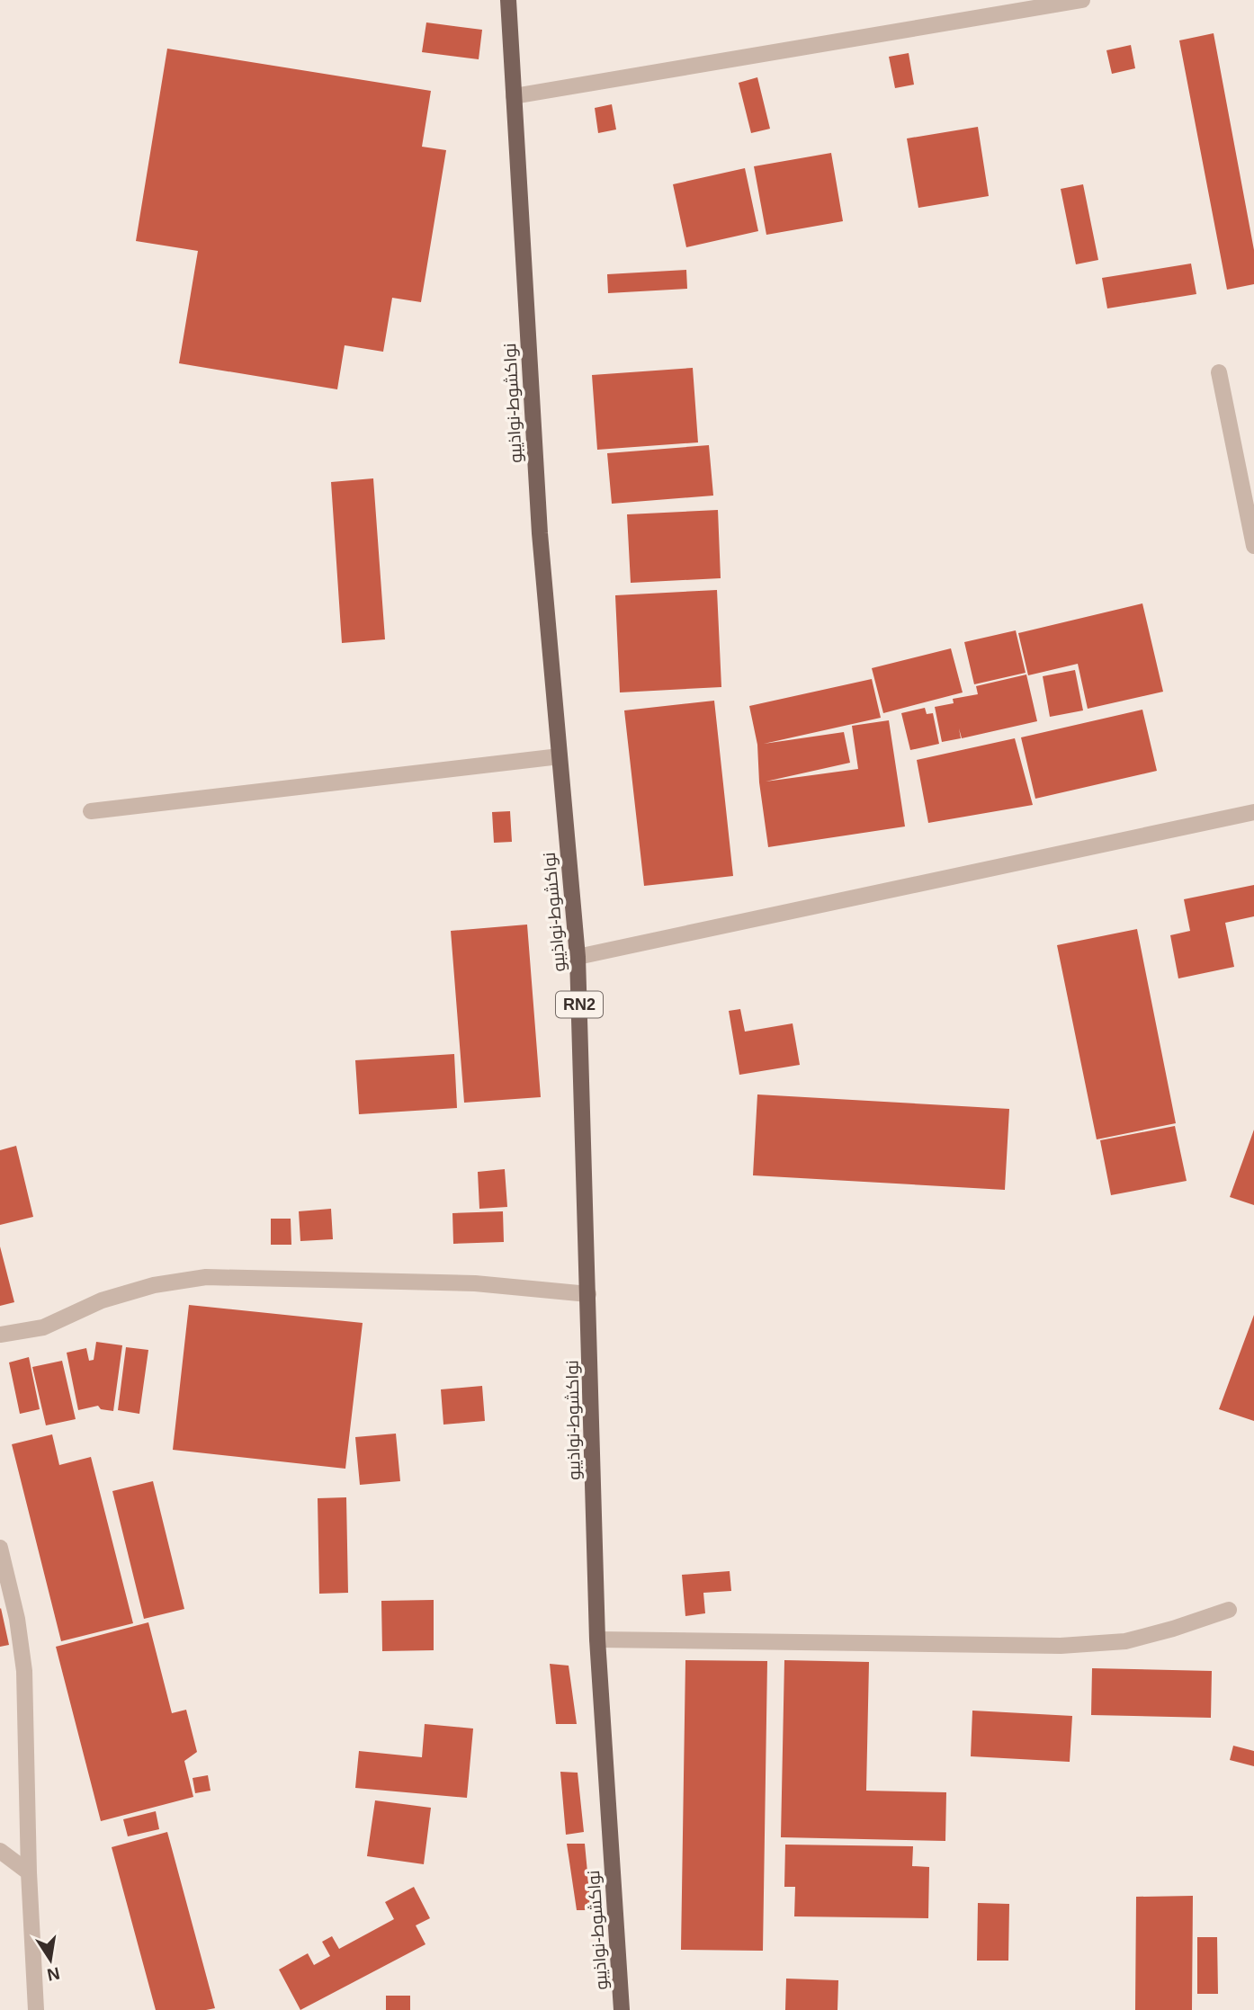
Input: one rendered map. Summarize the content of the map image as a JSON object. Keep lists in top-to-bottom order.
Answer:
{
  "streets": {
    "main road": ["نواكشوط-نواذيبو", "RN2"]
  },
  "north": "bottom"
}
